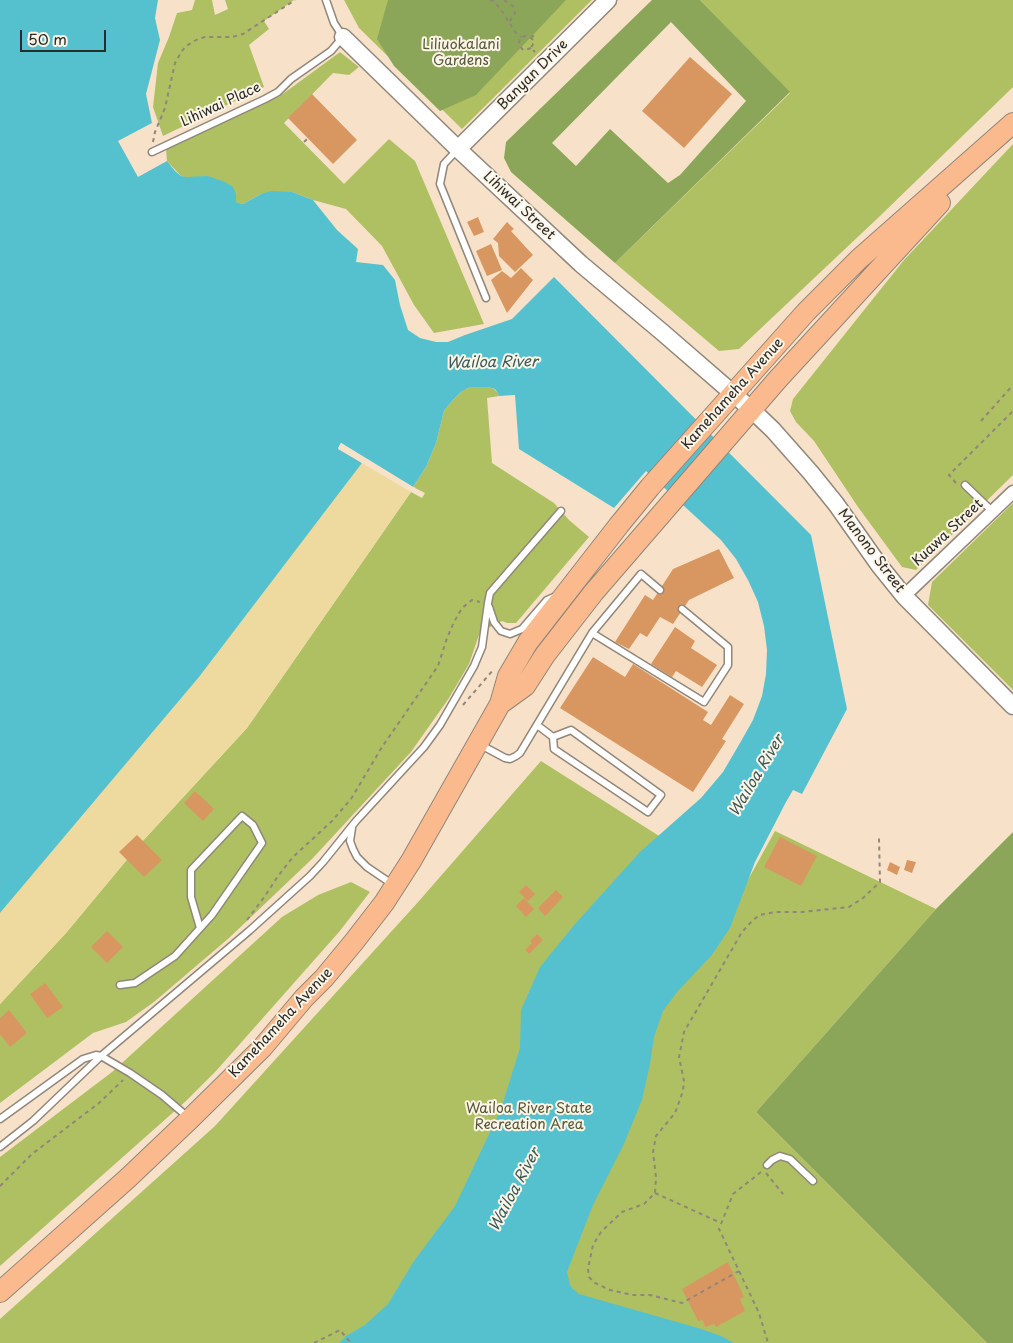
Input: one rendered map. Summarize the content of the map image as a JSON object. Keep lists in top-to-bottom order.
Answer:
{
  "streets": {
    "main road": ["Kamehameha Avenue"],
    "street": [
      "Banyan Drive",
      "Lihiwai Street",
      "Kuawa Street",
      "Manono Street"
    ],
    "lane": ["Lihiwai Place"]
  },
  "crossings": [
    ["Banyan Drive", "Lihiwai Street"],
    ["Lihiwai Place", "Lihiwai Street"],
    ["Lihiwai Street", "Kamehameha Avenue"],
    ["Lihiwai Street", "Manono Street"],
    ["Kamehameha Avenue", "Manono Street"],
    ["Kuawa Street", "Manono Street"]
  ],
  "water": ["Wailoa River"],
  "parks": ["Liliuokalani Gardens", "Wailoa River State Recreation Area"],
  "scale_bar": "50 m"
}
